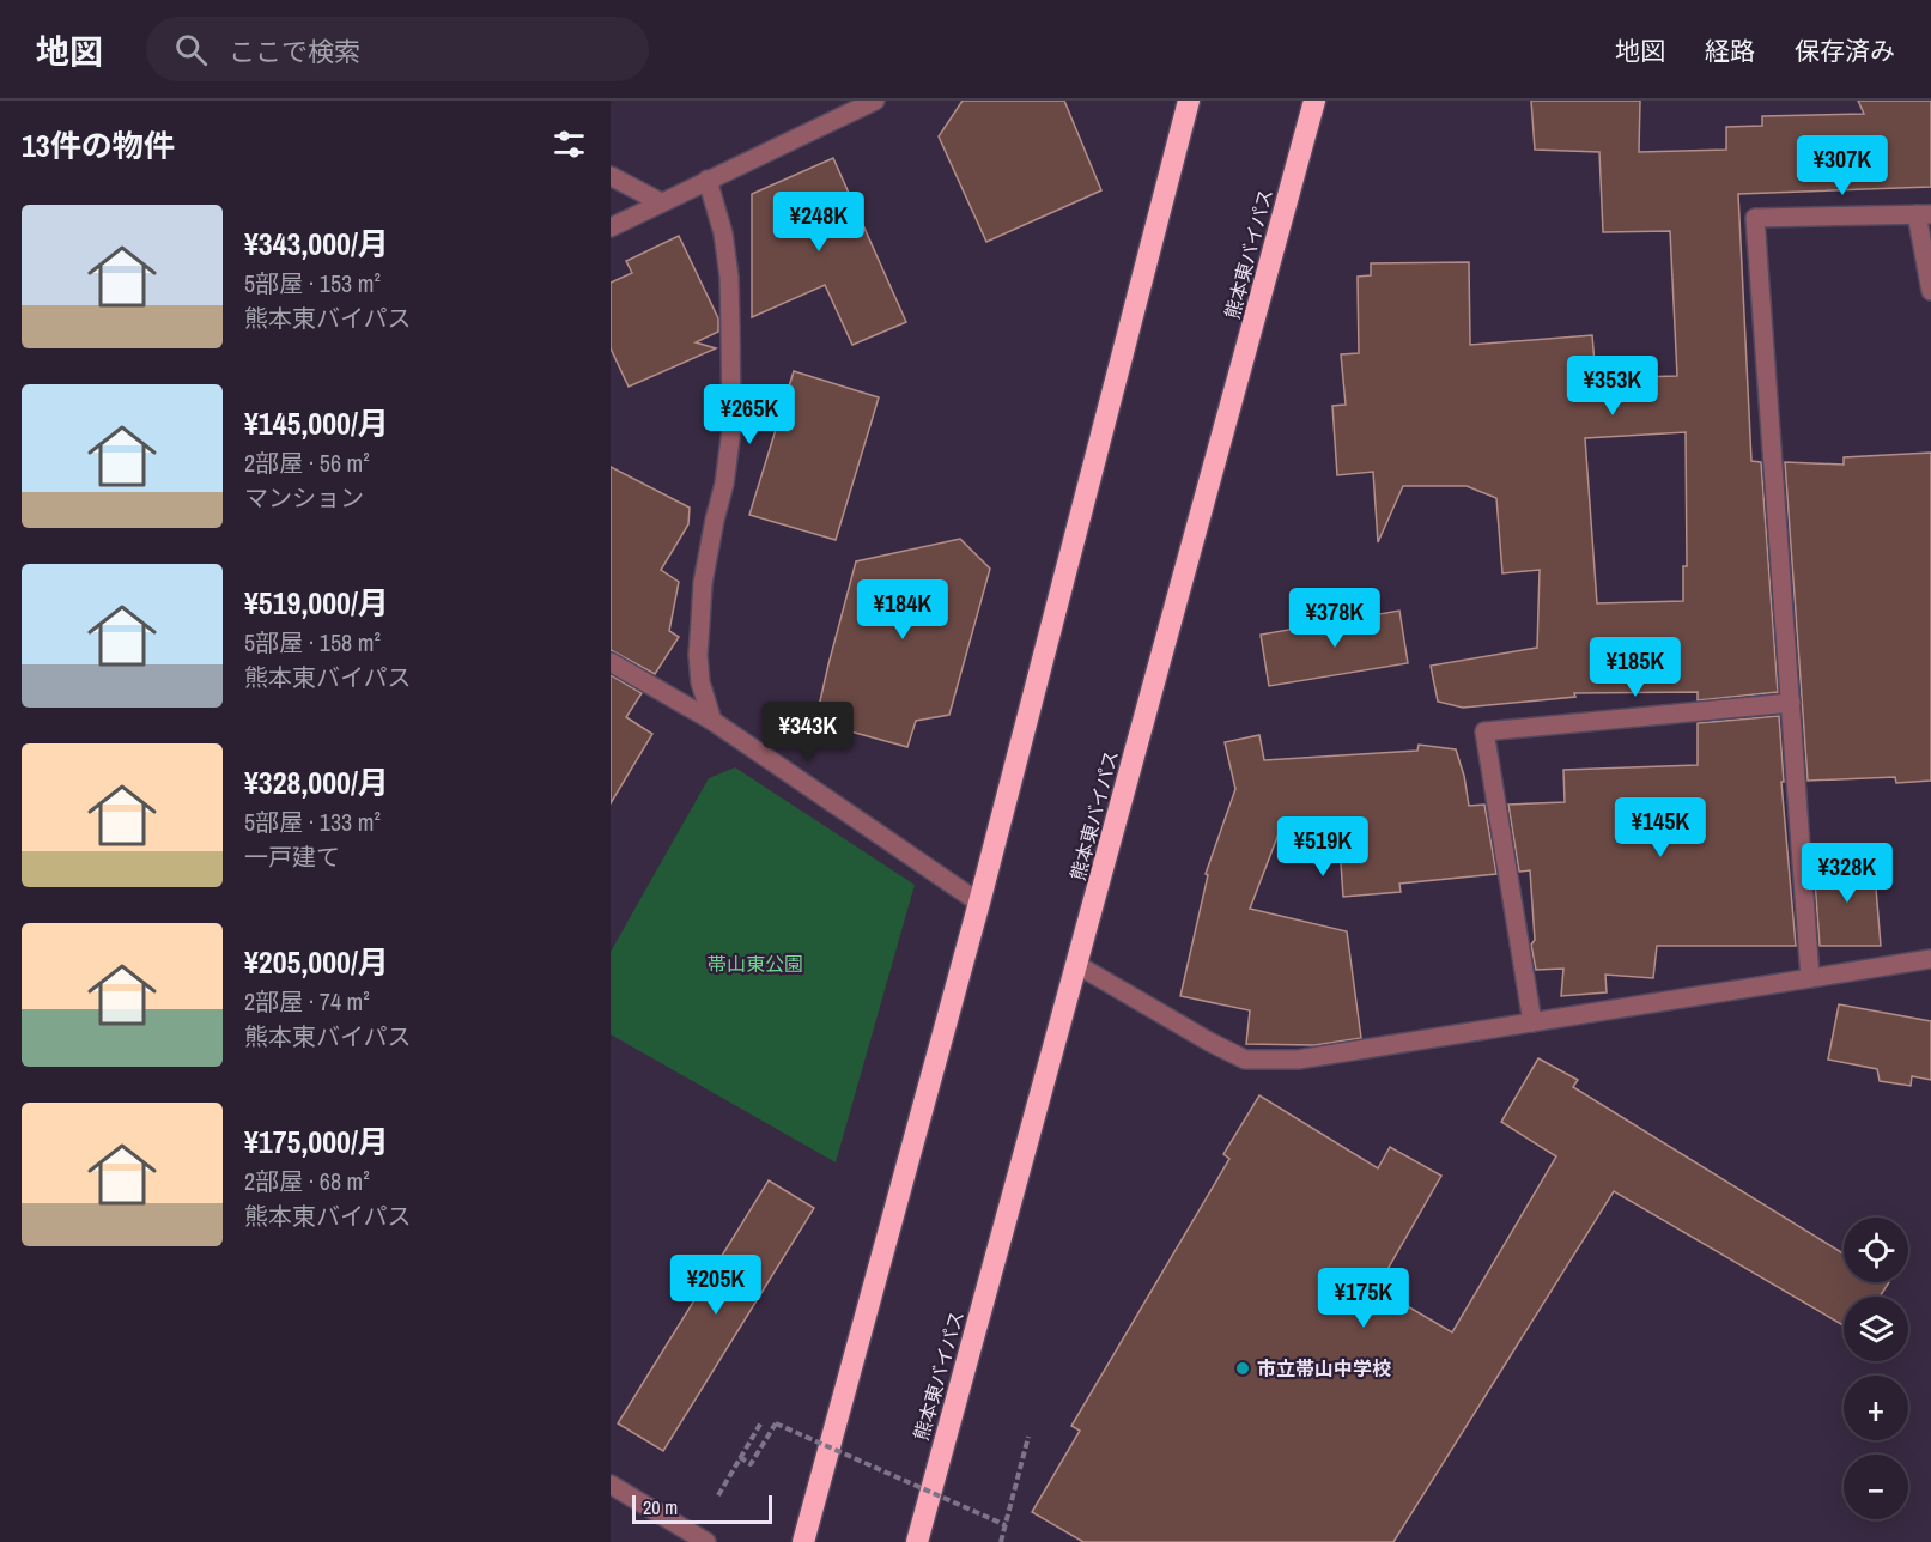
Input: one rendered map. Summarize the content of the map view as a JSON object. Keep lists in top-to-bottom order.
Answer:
{
  "streets": {
    "highway": ["熊本東バイパス"]
  },
  "parks": ["帯山東公園"],
  "places": ["市立帯山中学校"],
  "scale_bar": "20 m",
  "page": {
    "header": "地図",
    "search": "ここで検索",
    "nav": ["地図", "経路", "保存済み"],
    "heading": "13件の物件",
    "price": [
      "¥307K",
      "¥248K",
      "¥353K",
      "¥265K",
      "¥184K",
      "¥378K",
      "¥185K",
      "¥343K",
      "¥145K",
      "¥519K",
      "¥328K",
      "¥205K",
      "¥175K"
    ],
    "list": [
      {
        "name": "¥343,000/月",
        "note": "5部屋 · 153 m² · 熊本東バイパス"
      },
      {
        "name": "¥145,000/月",
        "note": "2部屋 · 56 m² · マンション"
      },
      {
        "name": "¥519,000/月",
        "note": "5部屋 · 158 m² · 熊本東バイパス"
      },
      {
        "name": "¥328,000/月",
        "note": "5部屋 · 133 m² · 一戸建て"
      },
      {
        "name": "¥205,000/月",
        "note": "2部屋 · 74 m² · 熊本東バイパス"
      },
      {
        "name": "¥175,000/月",
        "note": "2部屋 · 68 m² · 熊本東バイパス"
      }
    ],
    "map_buttons": ["+", "−"],
    "scale": "20 m"
  }
}
